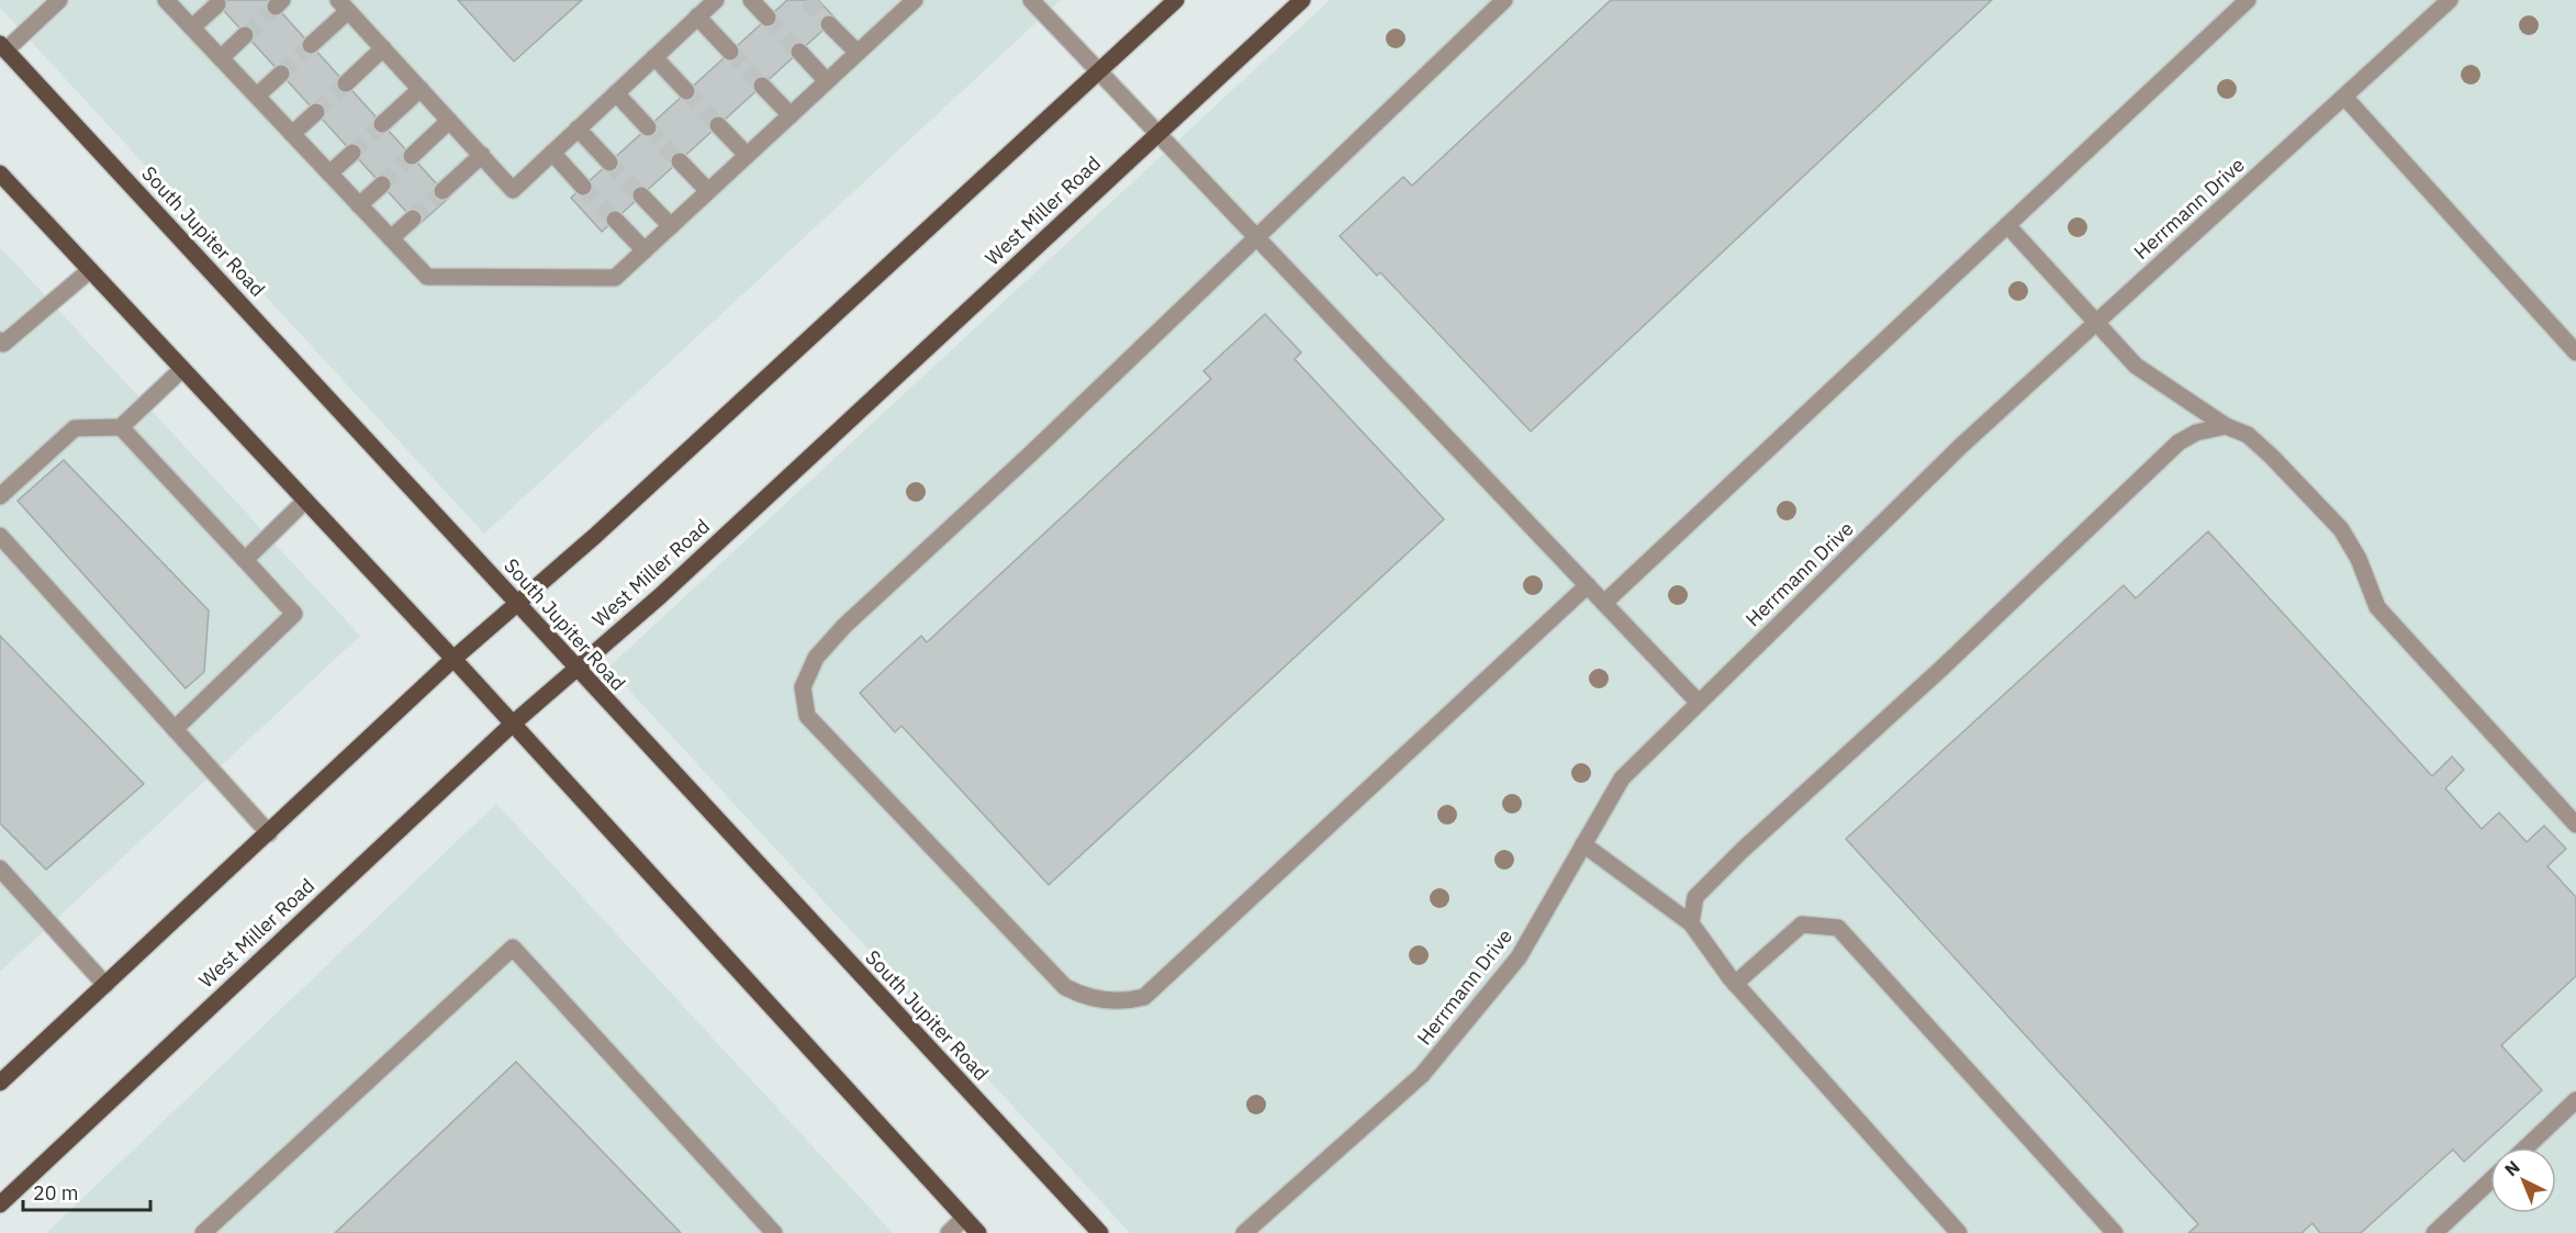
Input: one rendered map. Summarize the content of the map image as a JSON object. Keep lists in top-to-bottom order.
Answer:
{
  "streets": {
    "main road": ["West Miller Road", "South Jupiter Road"],
    "street": ["Herrmann Drive"]
  },
  "crossings": [
    ["West Miller Road", "South Jupiter Road"]
  ],
  "scale_bar": "20 m",
  "north": "top left"
}
